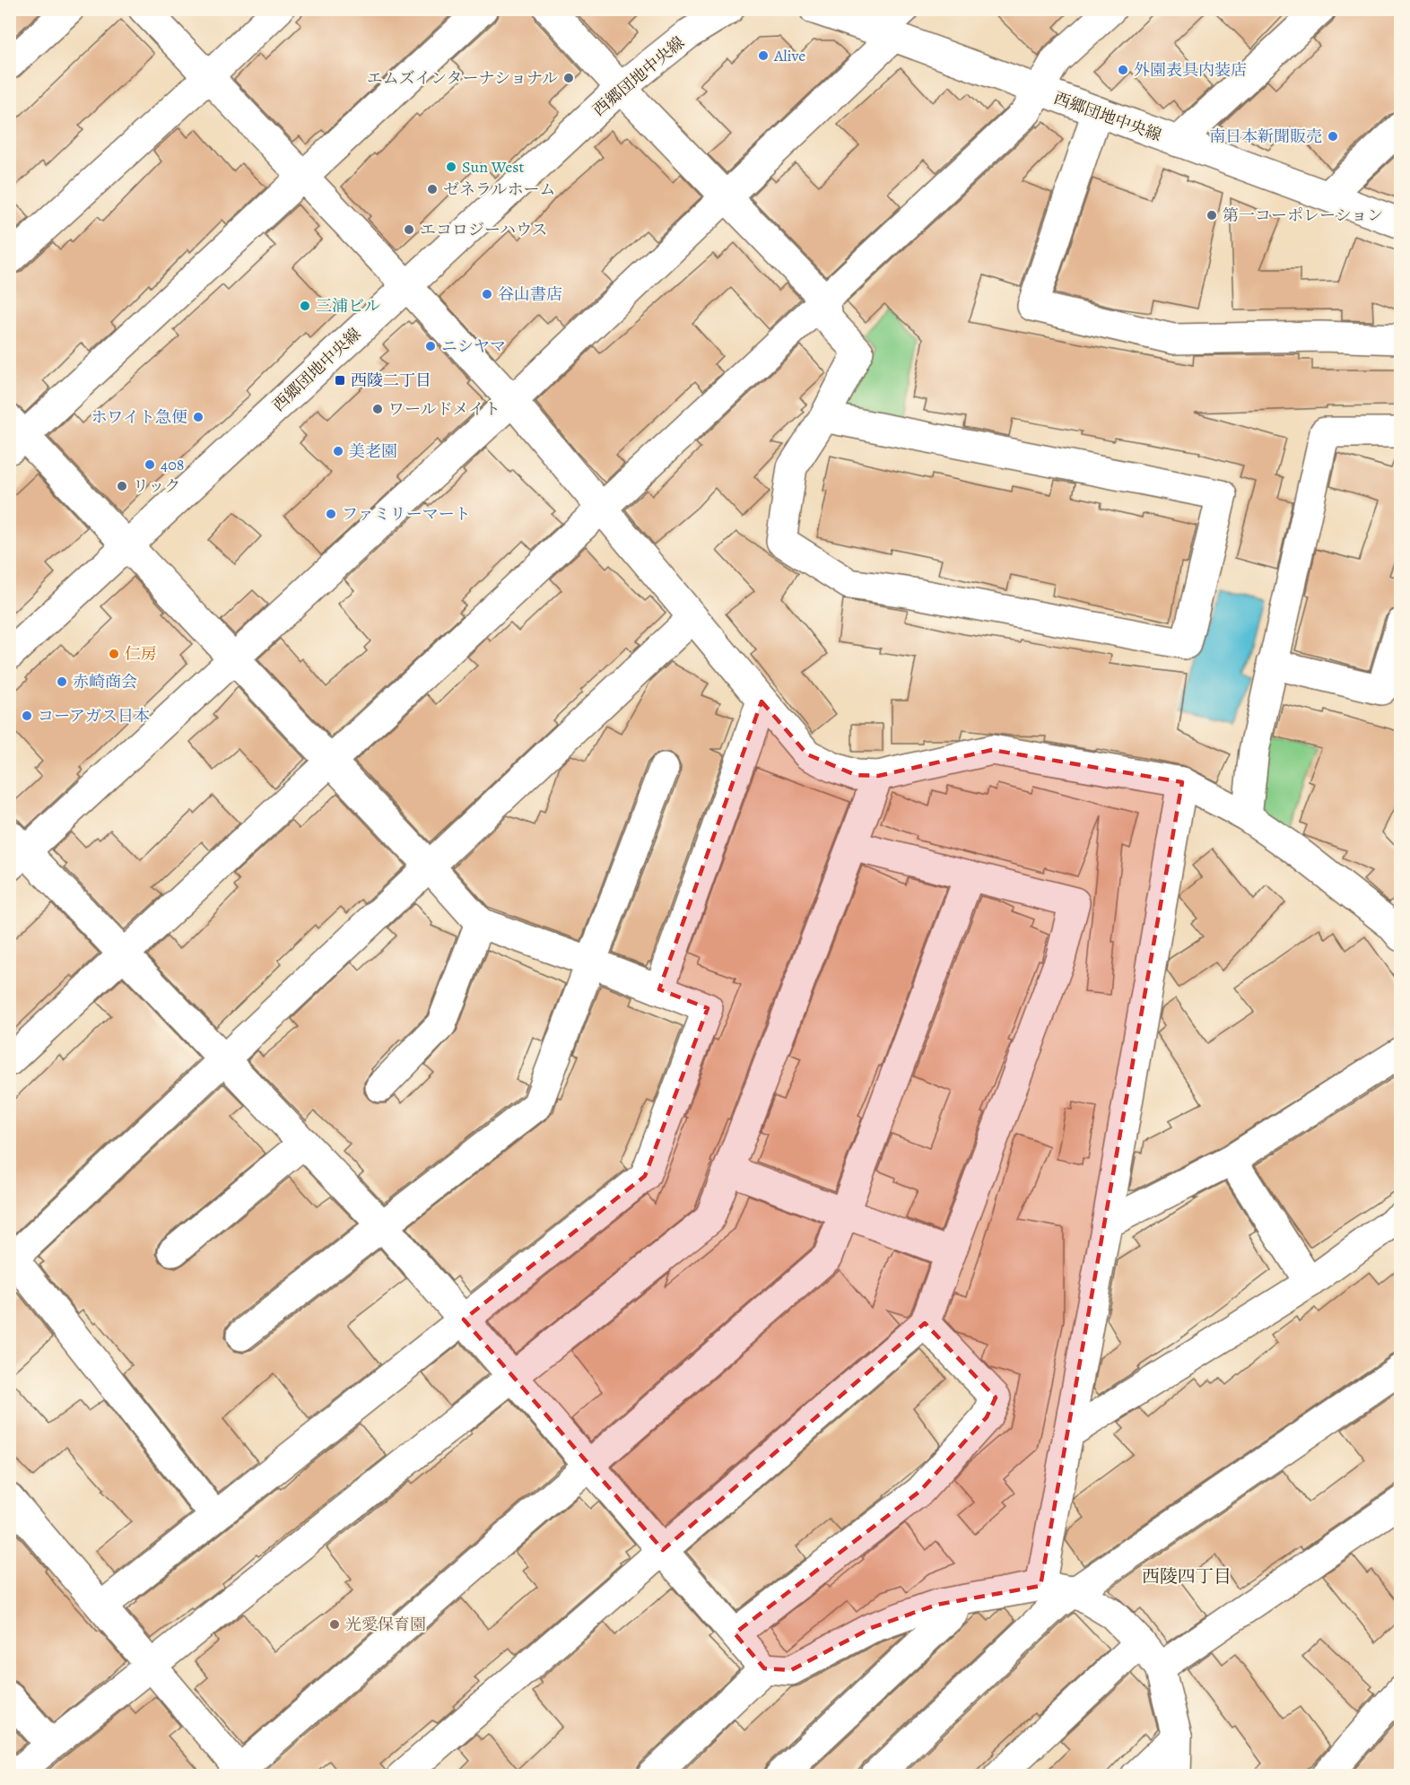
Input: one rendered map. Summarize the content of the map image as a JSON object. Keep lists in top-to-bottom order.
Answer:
{
  "streets": {
    "street": ["西郷団地中央線"]
  },
  "districts": ["西陵四丁目"],
  "places": {
    "other": [
      "Alive",
      "外園表具内装店",
      "エムズインターナショナル",
      "南日本新聞販売",
      "Sun West",
      "ゼネラルホーム",
      "第一コーポレーション",
      "エコロジーハウス",
      "谷山書店",
      "三浦ビル",
      "ニシヤマ",
      "ワールドメイト",
      "ホワイト急便",
      "美老園",
      "408",
      "リック",
      "ファミリーマート",
      "仁房",
      "赤崎商会",
      "コーアガス日本",
      "光愛保育園"
    ],
    "transit": ["西陵二丁目"]
  }
}
